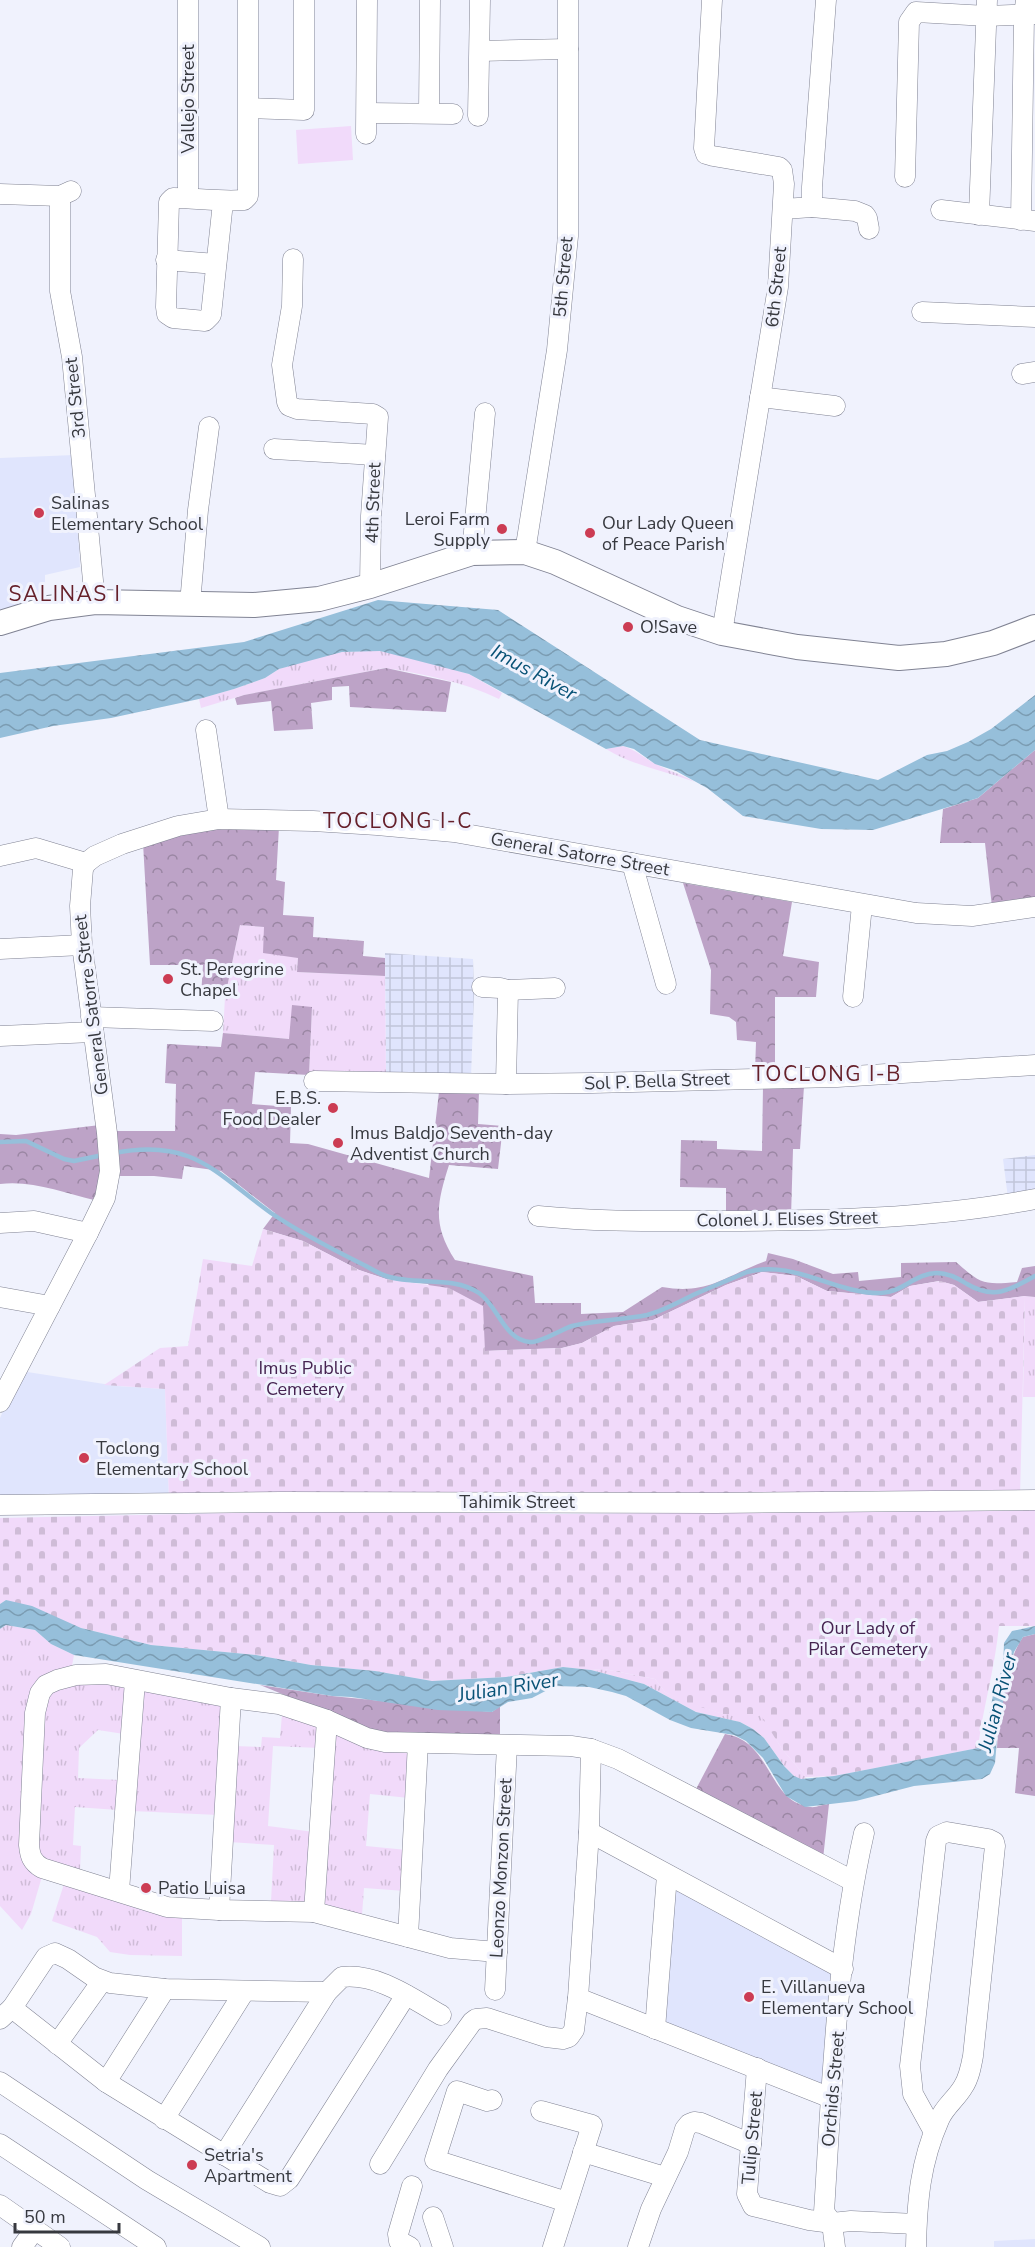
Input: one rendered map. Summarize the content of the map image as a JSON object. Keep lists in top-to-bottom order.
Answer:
{
  "streets": {
    "street": [
      "Vallejo Street",
      "5th Street",
      "6th Street",
      "3rd Street",
      "4th Street",
      "General Satorre Street",
      "Sol P. Bella Street",
      "Colonel J. Elises Street",
      "Tahimik Street",
      "Leonzo Monzon Street",
      "Orchids Street",
      "Tulip Street"
    ]
  },
  "crossings": [
    ["Orchids Street", "Tulip Street"]
  ],
  "districts": ["SALINAS I", "TOCLONG I-C", "TOCLONG I-B"],
  "water": ["Imus River", "Julian River"],
  "parks": ["Imus Public Cemetery", "Our Lady of Pilar Cemetery"],
  "places": [
    "Salinas Elementary School",
    "Leroi Farm Supply",
    "Our Lady Queen of Peace Parish",
    "O!Save",
    "St. Peregrine Chapel",
    "E.B.S. Food Dealer",
    "Imus Baldjo Seventh-day Adventist Church",
    "Toclong Elementary School",
    "Patio Luisa",
    "E. Villanueva Elementary School",
    "Setria's Apartment"
  ],
  "scale_bar": "50 m"
}
